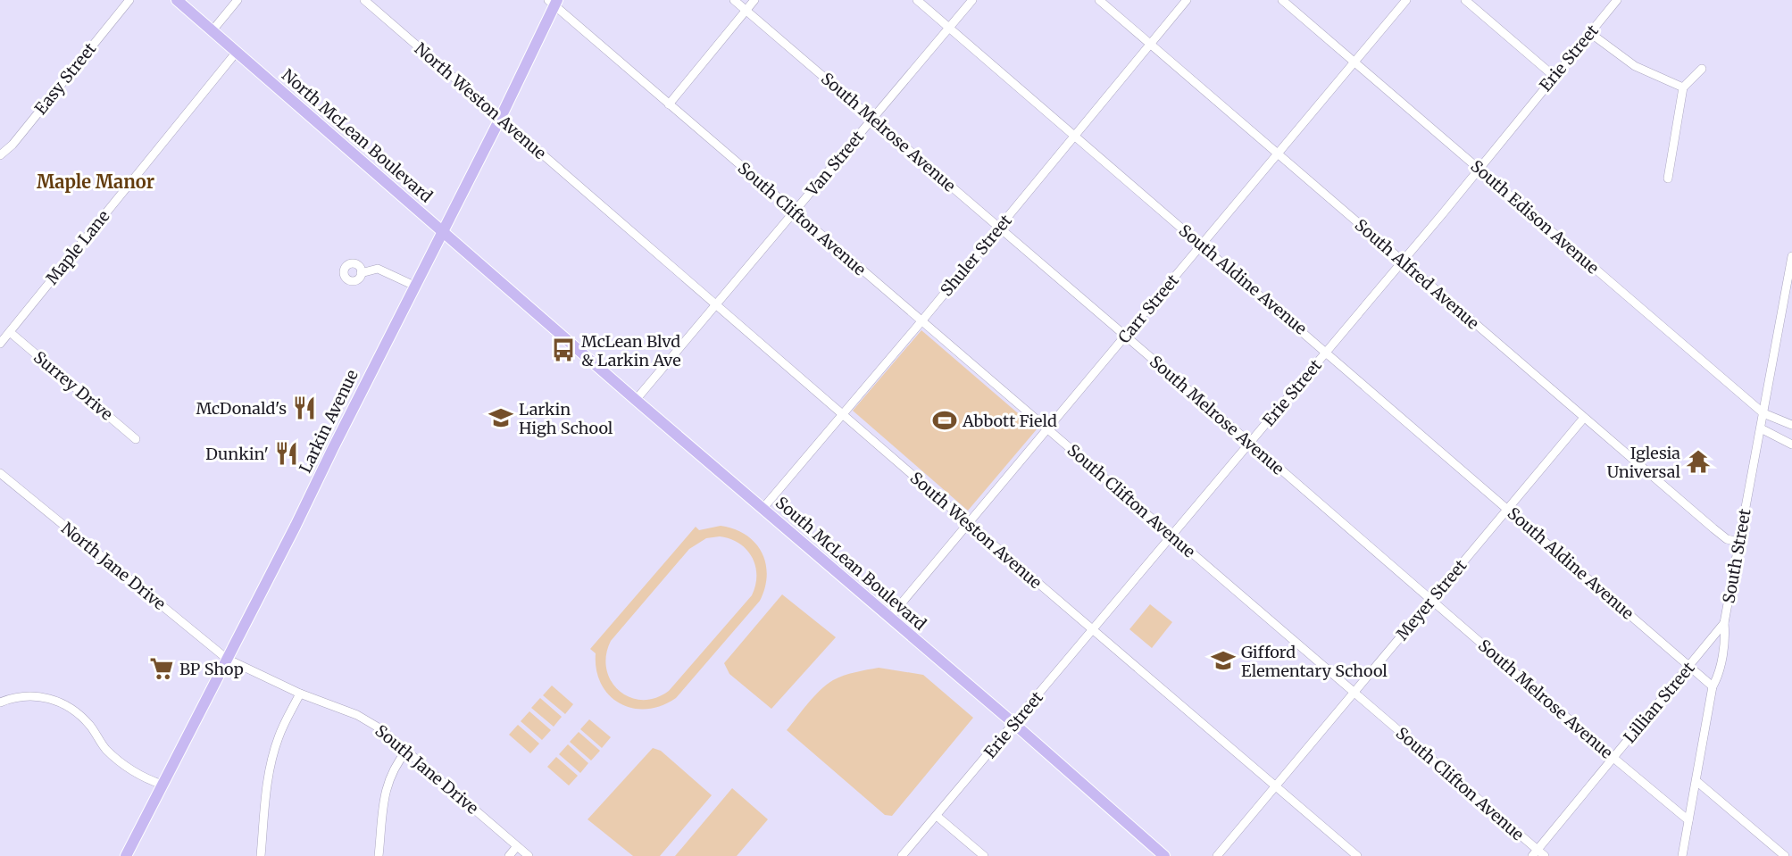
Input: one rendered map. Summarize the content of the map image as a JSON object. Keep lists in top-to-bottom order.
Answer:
{
  "streets": {
    "main road": ["North McLean Boulevard", "Larkin Avenue", "South McLean Boulevard"],
    "street": [
      "Erie Street",
      "Easy Street",
      "North Weston Avenue",
      "South Melrose Avenue",
      "Van Street",
      "South Edison Avenue",
      "South Clifton Avenue",
      "Maple Lane",
      "Shuler Street",
      "South Alfred Avenue",
      "South Aldine Avenue",
      "Carr Street",
      "Surrey Drive",
      "South Weston Avenue",
      "South Street",
      "North Jane Drive",
      "Meyer Street",
      "Lillian Street",
      "South Jane Drive"
    ]
  },
  "crossings": [
    ["Erie Street", "South Melrose Avenue"],
    ["Erie Street", "South Edison Avenue"],
    ["Erie Street", "South Clifton Avenue"],
    ["Erie Street", "South Alfred Avenue"],
    ["Erie Street", "South Aldine Avenue"],
    ["Erie Street", "South Weston Avenue"],
    ["Erie Street", "South McLean Boulevard"],
    ["North Weston Avenue", "Larkin Avenue"],
    ["North Weston Avenue", "South Weston Avenue"],
    ["South Melrose Avenue", "Van Street"],
    ["South Melrose Avenue", "Shuler Street"],
    ["South Melrose Avenue", "Carr Street"],
    ["South Melrose Avenue", "South Street"],
    ["South Melrose Avenue", "Meyer Street"],
    ["South Melrose Avenue", "Lillian Street"],
    ["North McLean Boulevard", "Maple Lane"],
    ["North McLean Boulevard", "Larkin Avenue"],
    ["North McLean Boulevard", "South McLean Boulevard"],
    ["Van Street", "South Clifton Avenue"],
    ["Van Street", "South Aldine Avenue"],
    ["Van Street", "South Weston Avenue"],
    ["Van Street", "South McLean Boulevard"],
    ["South Edison Avenue", "Carr Street"],
    ["South Edison Avenue", "South Street"],
    ["South Clifton Avenue", "Shuler Street"],
    ["South Clifton Avenue", "Carr Street"],
    ["South Clifton Avenue", "Larkin Avenue"],
    ["South Clifton Avenue", "Meyer Street"],
    ["South Clifton Avenue", "Lillian Street"],
    ["Maple Lane", "Surrey Drive"],
    ["Shuler Street", "South Alfred Avenue"],
    ["Shuler Street", "South Aldine Avenue"],
    ["Shuler Street", "South Weston Avenue"],
    ["Shuler Street", "South McLean Boulevard"],
    ["South Alfred Avenue", "Carr Street"],
    ["South Alfred Avenue", "South Street"],
    ["South Alfred Avenue", "Meyer Street"],
    ["South Aldine Avenue", "Carr Street"],
    ["South Aldine Avenue", "South Street"],
    ["South Aldine Avenue", "Meyer Street"],
    ["South Aldine Avenue", "Lillian Street"],
    ["Carr Street", "South Weston Avenue"],
    ["Carr Street", "South McLean Boulevard"],
    ["Larkin Avenue", "North Jane Drive"],
    ["Larkin Avenue", "South Jane Drive"],
    ["South Weston Avenue", "Meyer Street"],
    ["South Street", "Lillian Street"],
    ["North Jane Drive", "South Jane Drive"]
  ],
  "districts": ["Maple Manor"],
  "places": {
    "bus stop": ["McLean Blvd & Larkin Ave"],
    "restaurant": ["McDonald's", "Dunkin'"],
    "school or university": ["Larkin High School", "Gifford Elementary School"],
    "sports": ["Abbott Field"],
    "temple": ["Iglesia Universal"],
    "supermarket": ["BP Shop"]
  }
}
